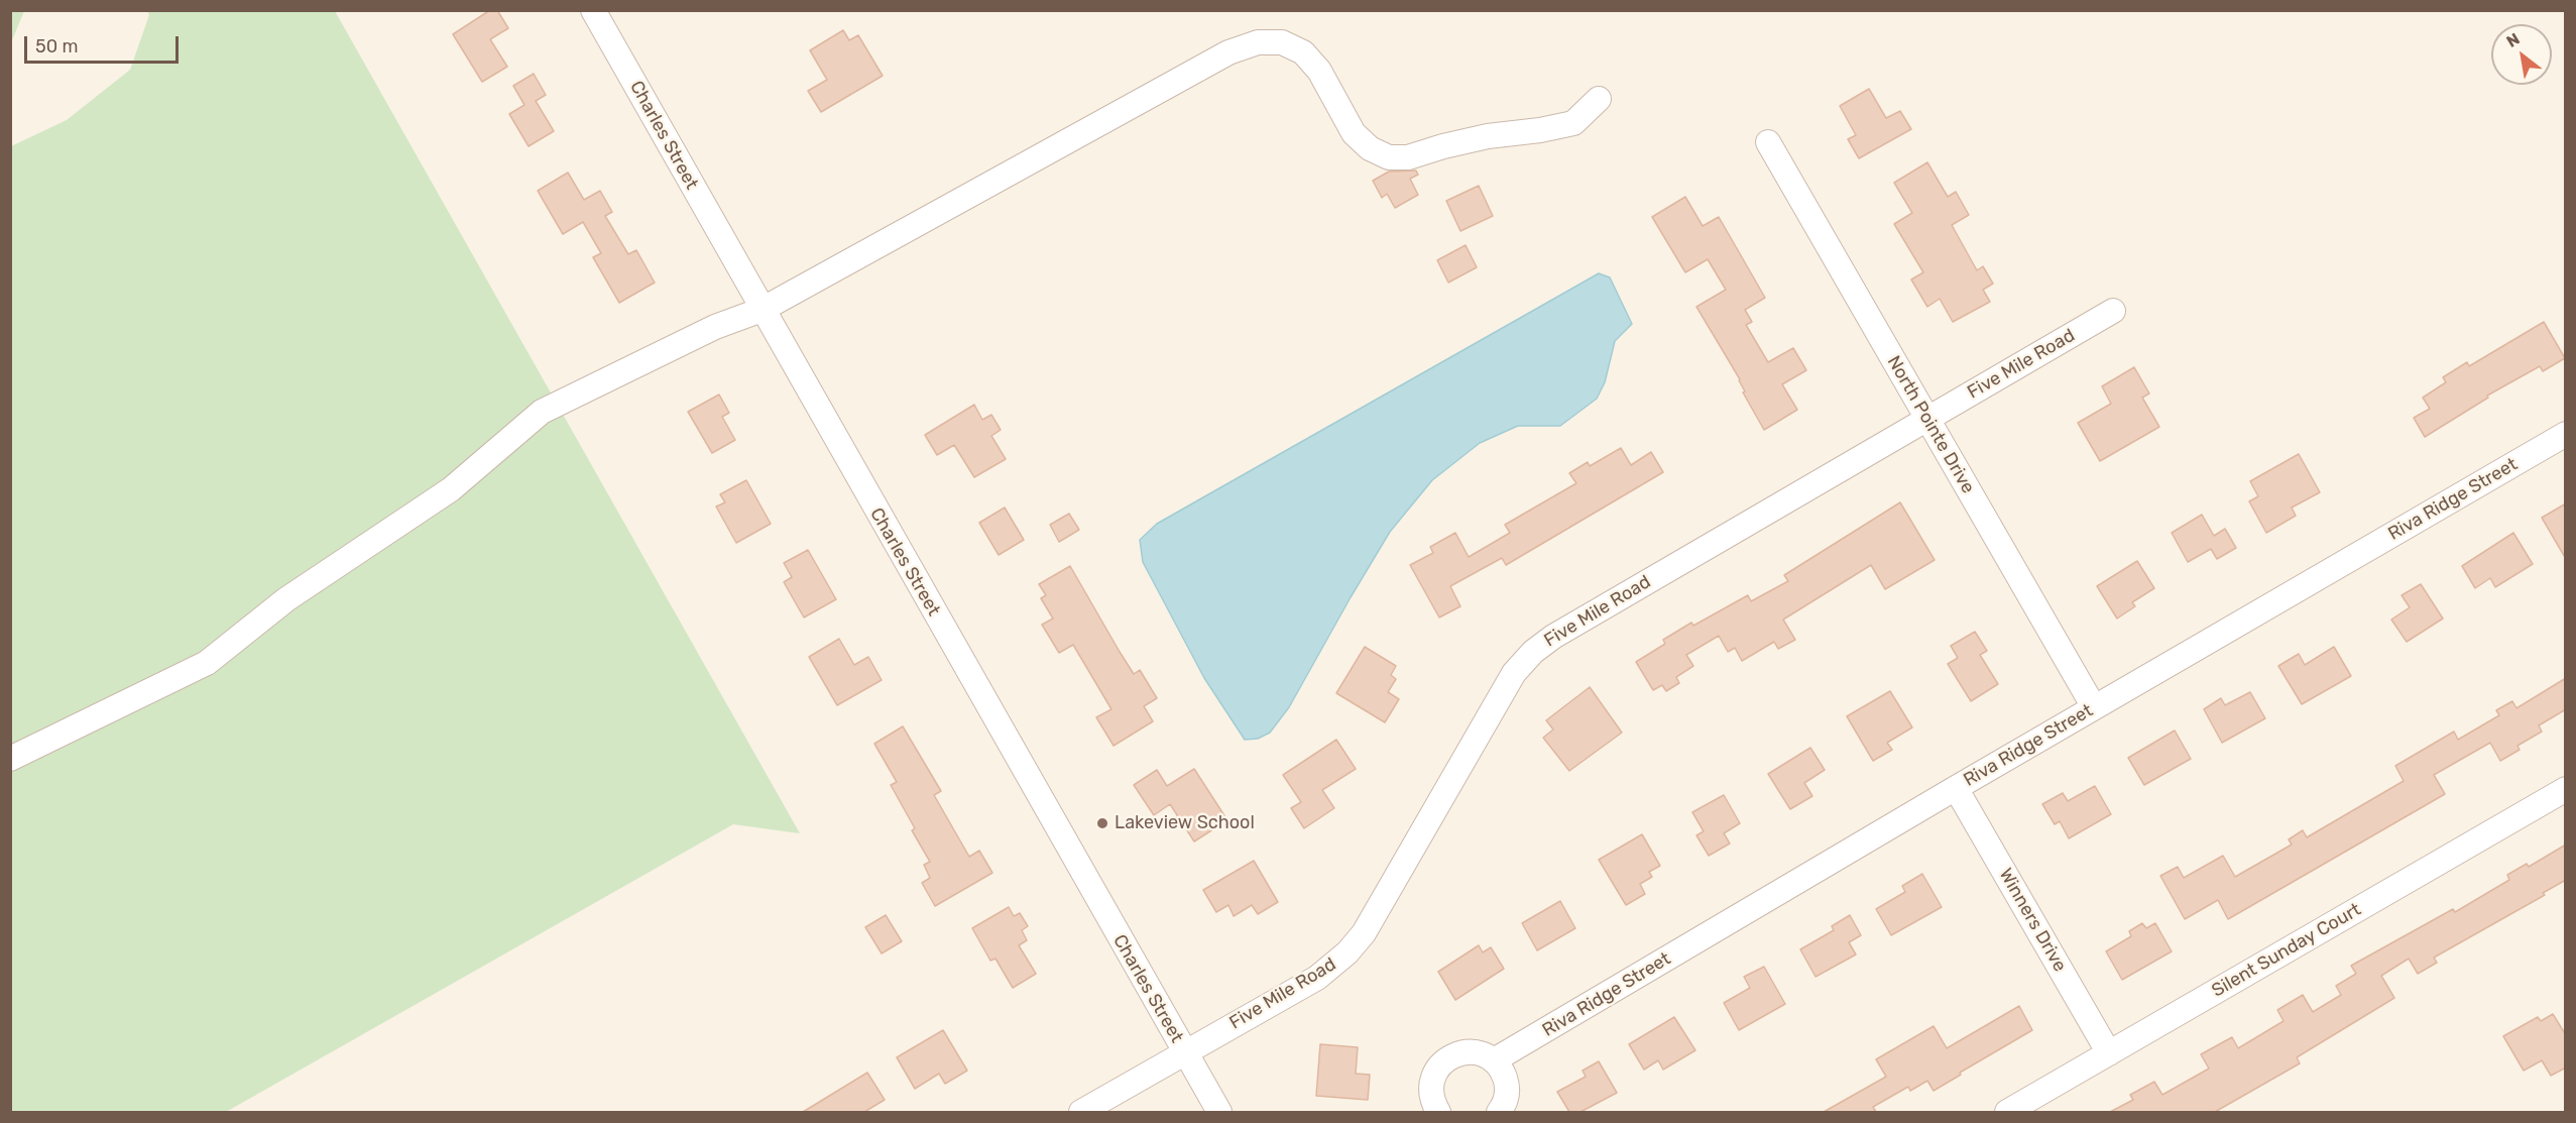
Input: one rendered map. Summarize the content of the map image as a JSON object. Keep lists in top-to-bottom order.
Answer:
{
  "streets": {
    "street": [
      "Charles Street",
      "Five Mile Road",
      "North Pointe Drive",
      "Riva Ridge Street",
      "Winners Drive",
      "Silent Sunday Court"
    ]
  },
  "crossings": [
    ["Charles Street", "Five Mile Road"],
    ["Five Mile Road", "North Pointe Drive"],
    ["North Pointe Drive", "Riva Ridge Street"],
    ["Riva Ridge Street", "Winners Drive"],
    ["Winners Drive", "Silent Sunday Court"]
  ],
  "places": ["Lakeview School"],
  "scale_bar": "50 m",
  "north": "top left"
}
